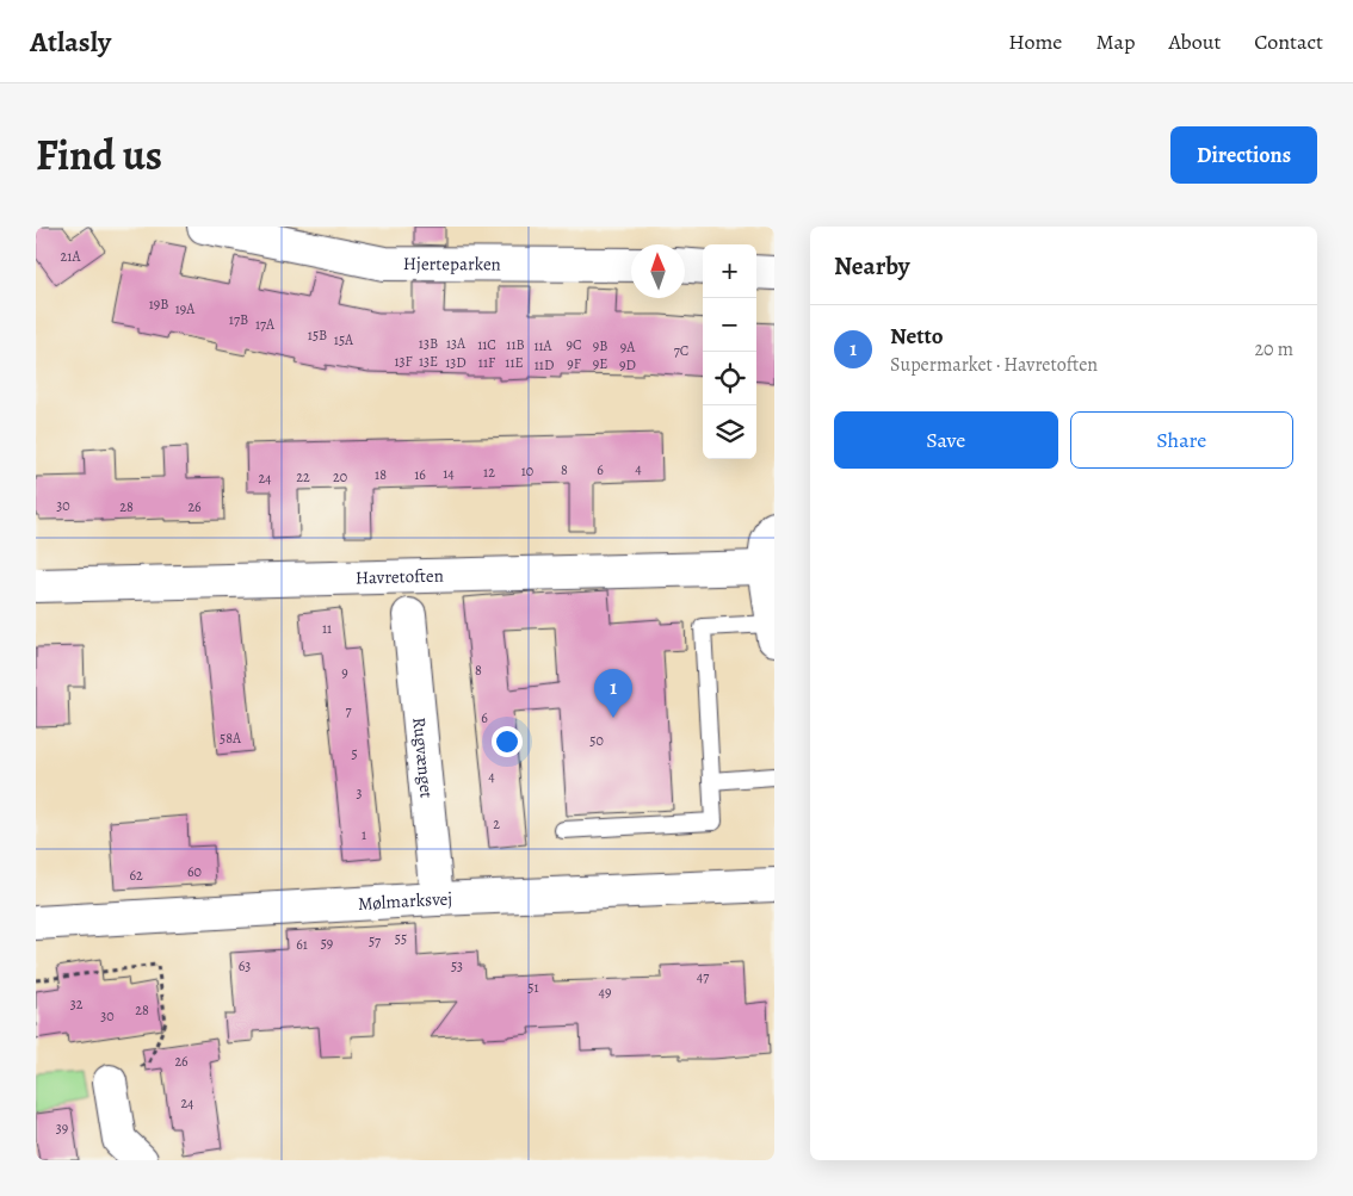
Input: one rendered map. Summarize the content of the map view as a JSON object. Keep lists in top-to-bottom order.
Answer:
{
  "streets": {
    "street": [
      "Hjerteparken",
      "Havretoften",
      "Rugvænget",
      "Mølmarksvej"
    ]
  },
  "crossings": [
    ["Rugvænget", "Mølmarksvej"]
  ],
  "house_numbers": [
    "21A",
    "19B",
    "19A",
    "17B",
    "17A",
    "15B",
    "15A",
    "13B",
    "13A",
    "11C",
    "11B",
    "9C",
    "11A",
    "9B",
    "9A",
    "7C",
    "13F",
    "13E",
    "13D",
    "11F",
    "11E",
    "9F",
    "9E",
    "11D",
    "9D",
    "4",
    "8",
    "6",
    "10",
    "12",
    "14",
    "18",
    "16",
    "22",
    "20",
    "24",
    "30",
    "28",
    "26",
    "11",
    "8",
    "9",
    "7",
    "6",
    "58A",
    "50",
    "5",
    "4",
    "3",
    "2",
    "1",
    "60",
    "62",
    "55",
    "57",
    "59",
    "61",
    "63",
    "53",
    "47",
    "51",
    "49",
    "32",
    "28",
    "30",
    "26",
    "24",
    "39"
  ],
  "north": "top",
  "page": {
    "header": "Atlasly",
    "nav": [
      "Home",
      "Map",
      "About",
      "Contact"
    ],
    "title": "Find us",
    "buttons": [
      "Directions",
      ["Save", "Share"]
    ],
    "heading": "Nearby",
    "map_buttons": ["+", "−"],
    "list": [
      {
        "mark": "1",
        "name": "Netto",
        "note": "Supermarket · Havretoften",
        "value": "20 m"
      }
    ],
    "pins": "1"
  }
}
